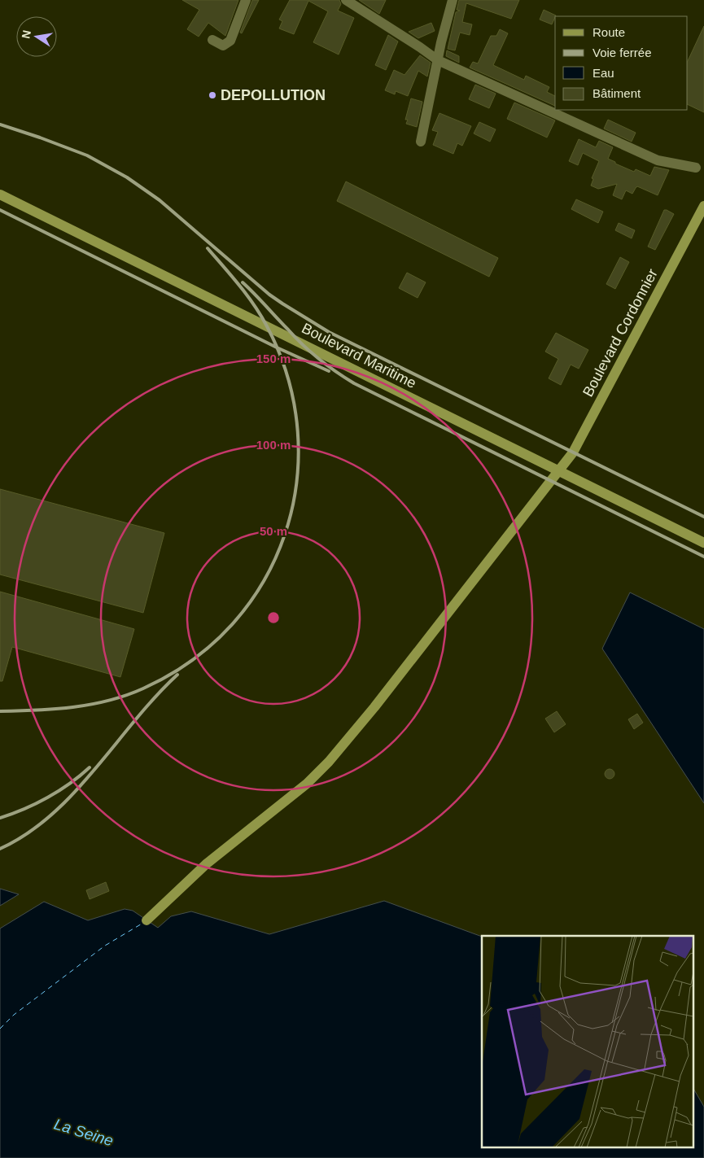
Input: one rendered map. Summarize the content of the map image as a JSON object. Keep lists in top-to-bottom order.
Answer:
{
  "streets": {
    "street": ["Boulevard Cordonnier", "Boulevard Maritime"]
  },
  "crossings": [
    ["Boulevard Cordonnier", "Boulevard Maritime"]
  ],
  "water": ["La Seine"],
  "places": ["DEPOLLUTION"],
  "legend": [
    "Route",
    "Voie ferrée",
    "Eau",
    "Bâtiment"
  ],
  "north": "left",
  "rings": ["150 m", "100 m", "50 m"]
}
